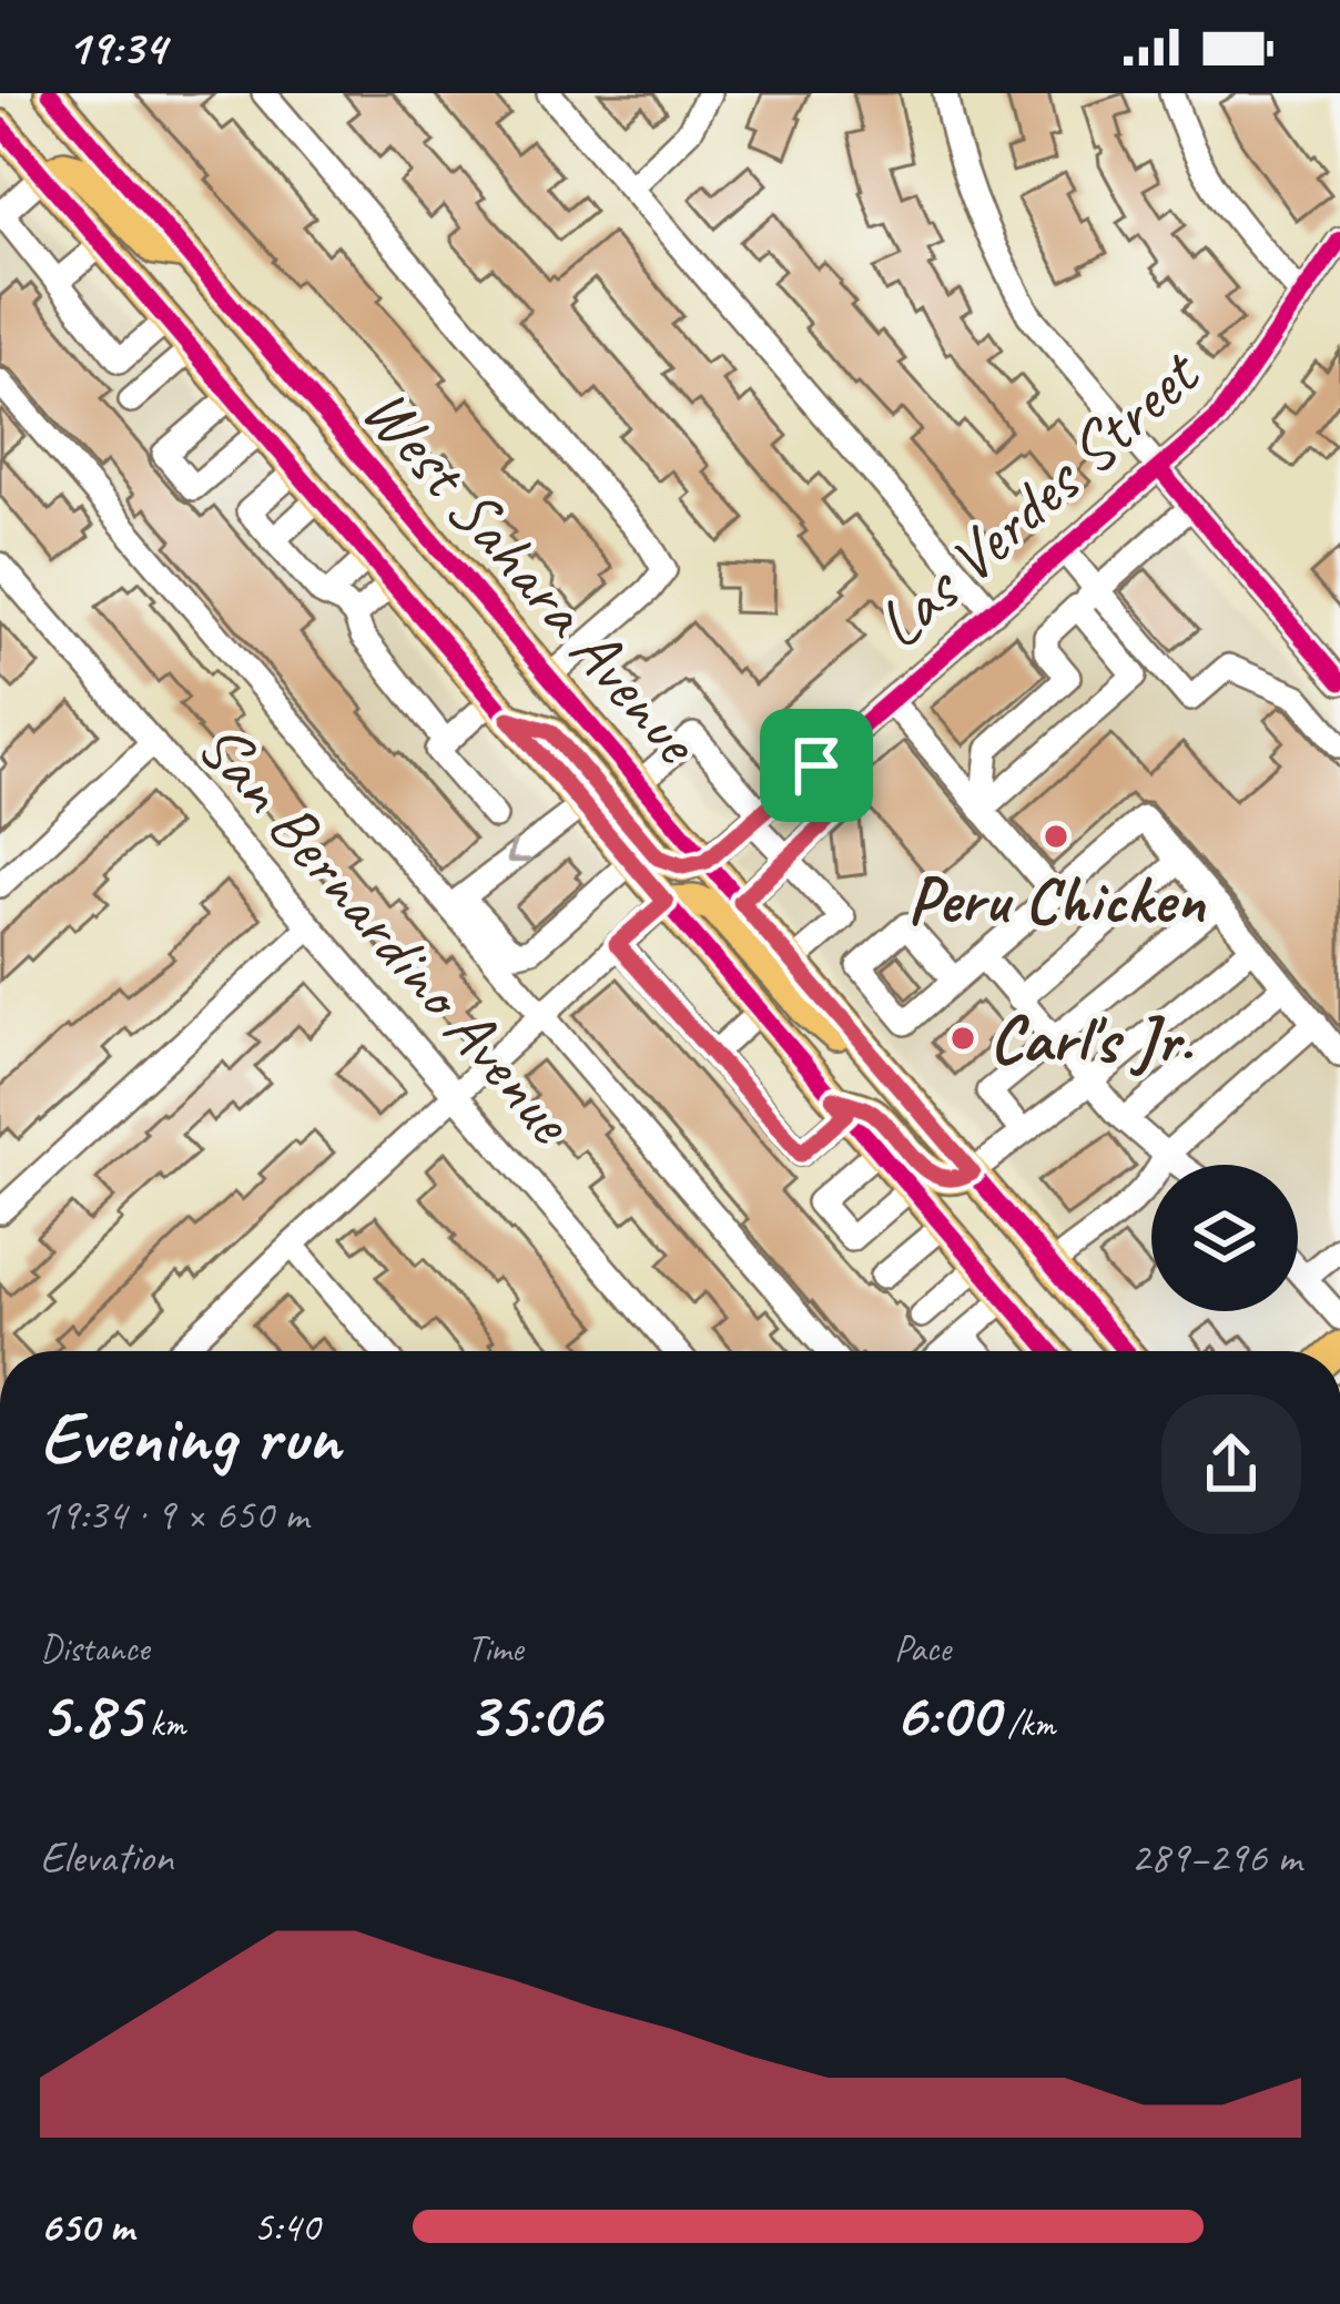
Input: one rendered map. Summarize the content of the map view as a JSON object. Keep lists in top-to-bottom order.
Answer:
{
  "streets": {
    "main road": ["West Sahara Avenue"],
    "street": ["Las Verdes Street", "San Bernardino Avenue"]
  },
  "crossings": [
    ["Las Verdes Street", "West Sahara Avenue"]
  ],
  "places": ["Peru Chicken", "Carl's Jr."],
  "page": {
    "status": "19:34",
    "heading": ["Evening run", "19:34 · 9 × 650 m"],
    "stats": [
      ["Distance", "5.85 km"],
      ["Time", "35:06"],
      ["Pace", "6:00 /km"]
    ],
    "chart": ["Elevation", "289–296 m"],
    "list": [
      {
        "name": "650 m",
        "note": "5:40"
      }
    ]
  }
}
